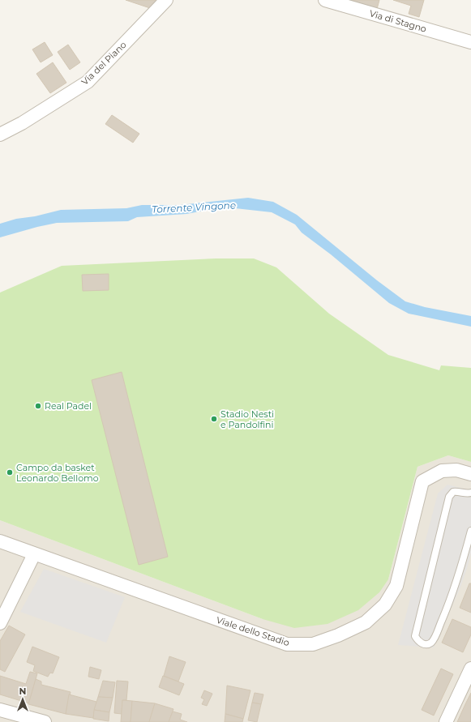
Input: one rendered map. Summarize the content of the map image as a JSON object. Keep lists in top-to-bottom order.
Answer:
{
  "streets": {
    "street": ["Via di Stagno", "Via del Piano", "Viale dello Stadio"]
  },
  "water": ["Torrente Vingone"],
  "places": ["Real Padel", "Stadio Nesti e Pandolfini", "Campo da basket Leonardo Bellomo"],
  "north": "top"
}
